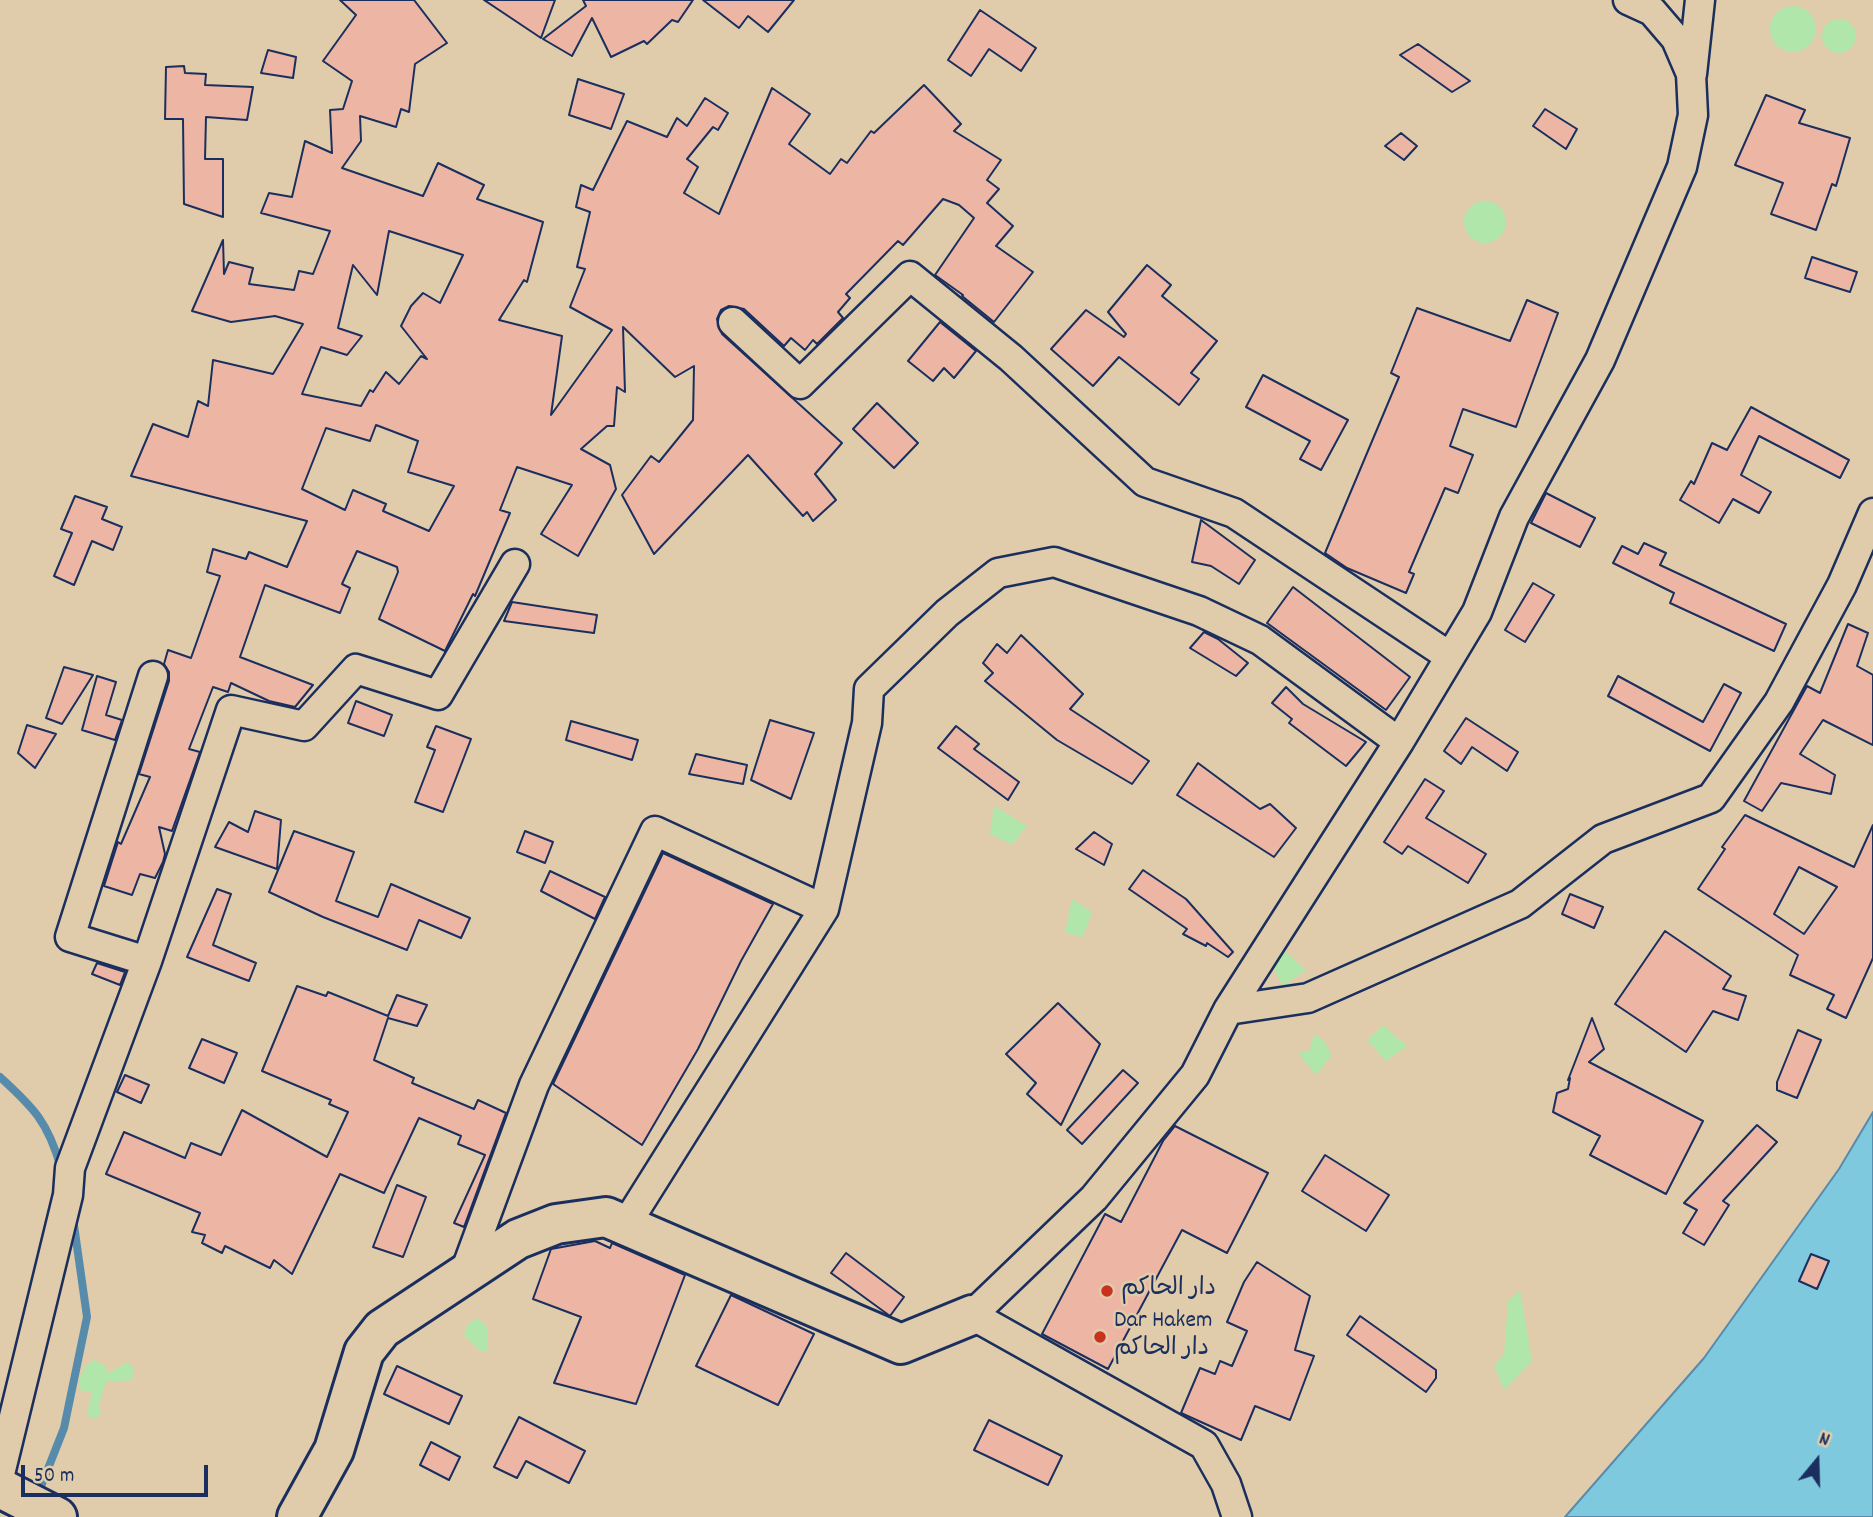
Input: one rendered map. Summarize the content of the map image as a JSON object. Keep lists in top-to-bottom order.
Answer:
{
  "places": ["دار الحاكم", "Dar Hakem دار الحاكم"],
  "scale_bar": "50 m",
  "north": "top"
}
